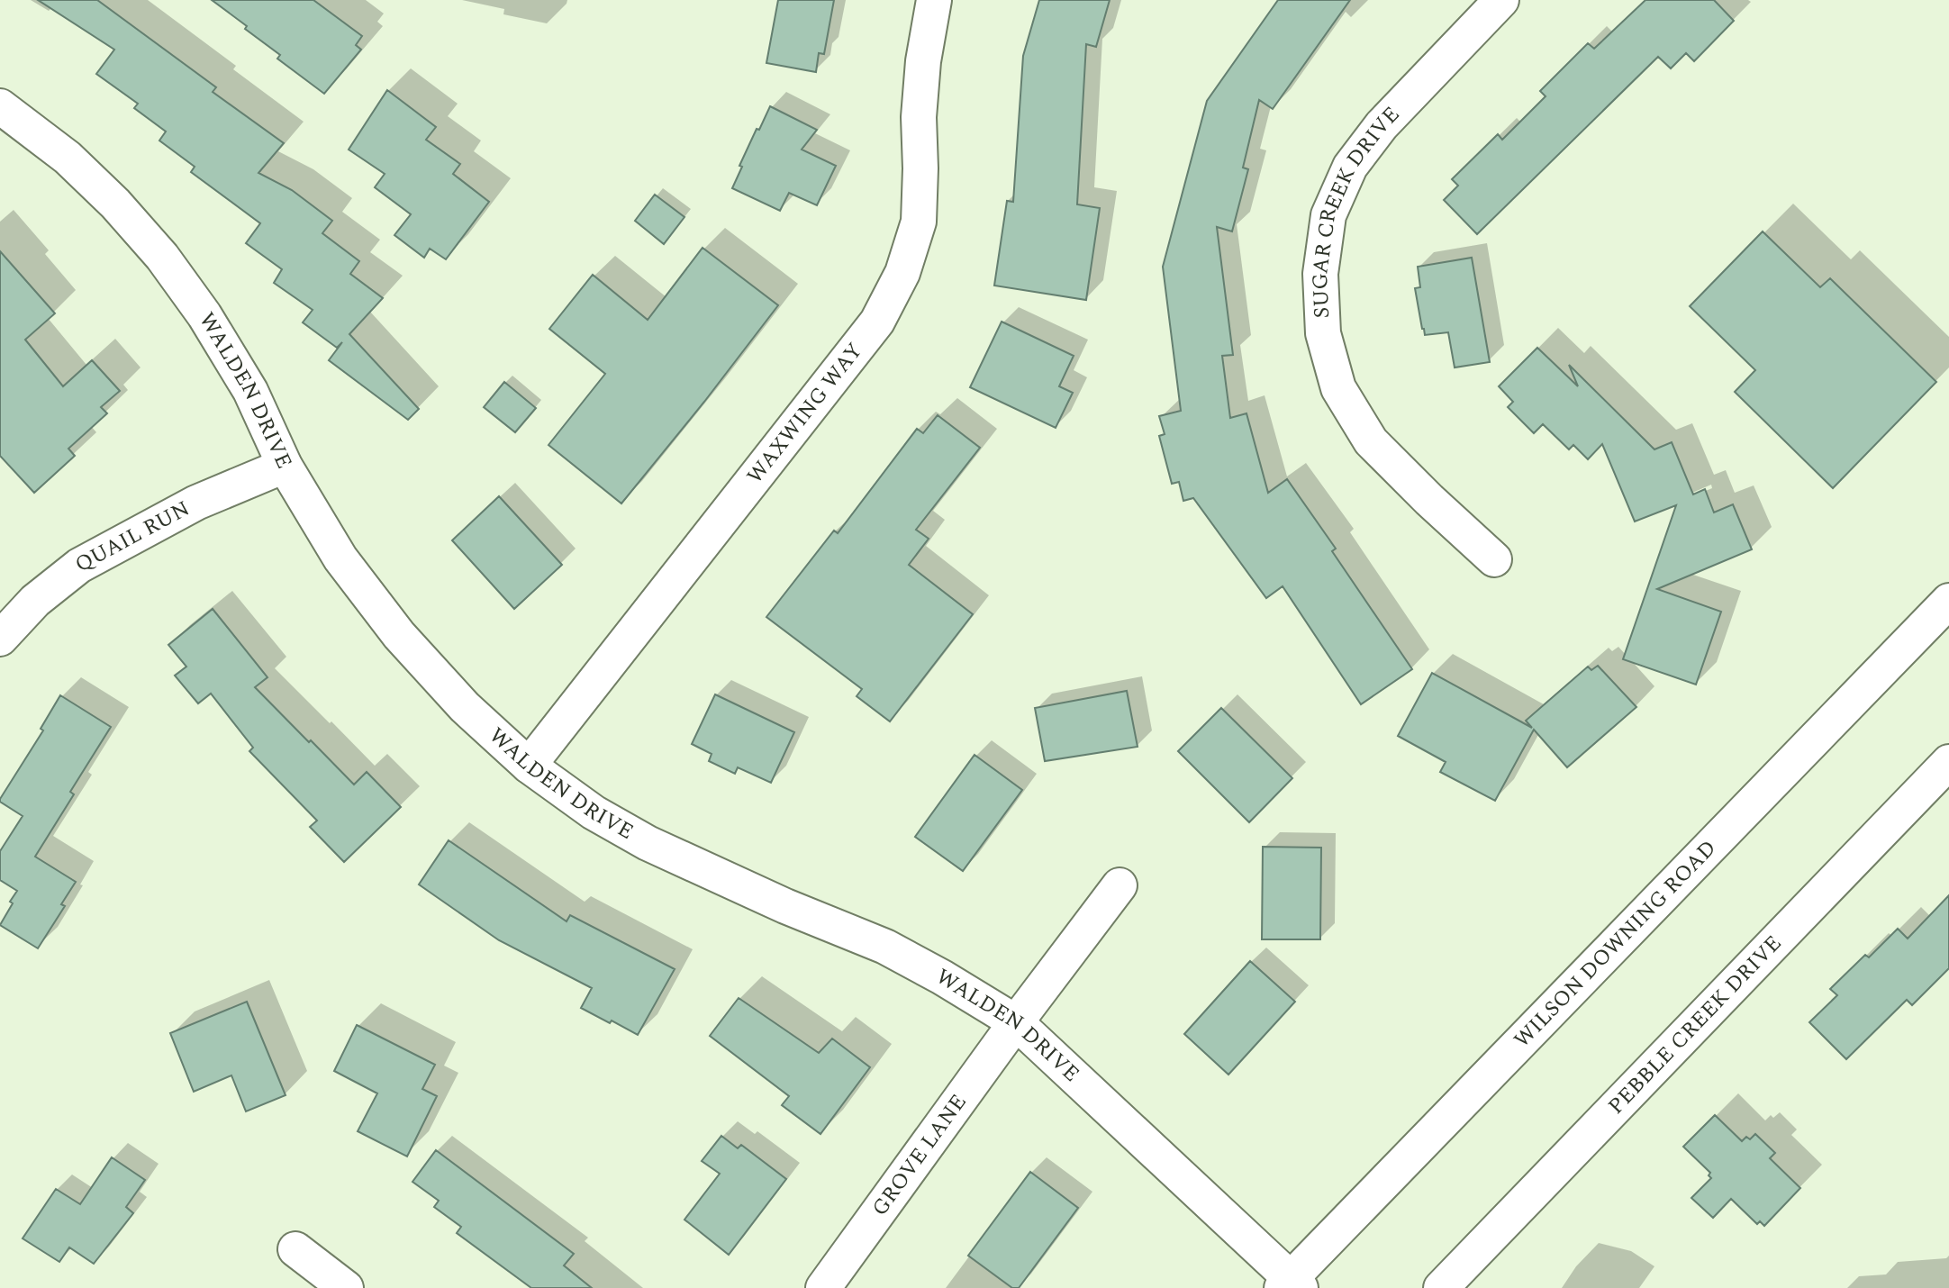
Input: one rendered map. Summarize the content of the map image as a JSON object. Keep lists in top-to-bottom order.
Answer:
{
  "streets": {
    "street": [
      "SUGAR CREEK DRIVE",
      "WALDEN DRIVE",
      "WAXWING WAY",
      "QUAIL RUN",
      "WILSON DOWNING ROAD",
      "PEBBLE CREEK DRIVE",
      "GROVE LANE"
    ]
  },
  "crossings": [
    ["WALDEN DRIVE", "WAXWING WAY"],
    ["WALDEN DRIVE", "QUAIL RUN"],
    ["WALDEN DRIVE", "WILSON DOWNING ROAD"],
    ["WALDEN DRIVE", "GROVE LANE"]
  ]
}
